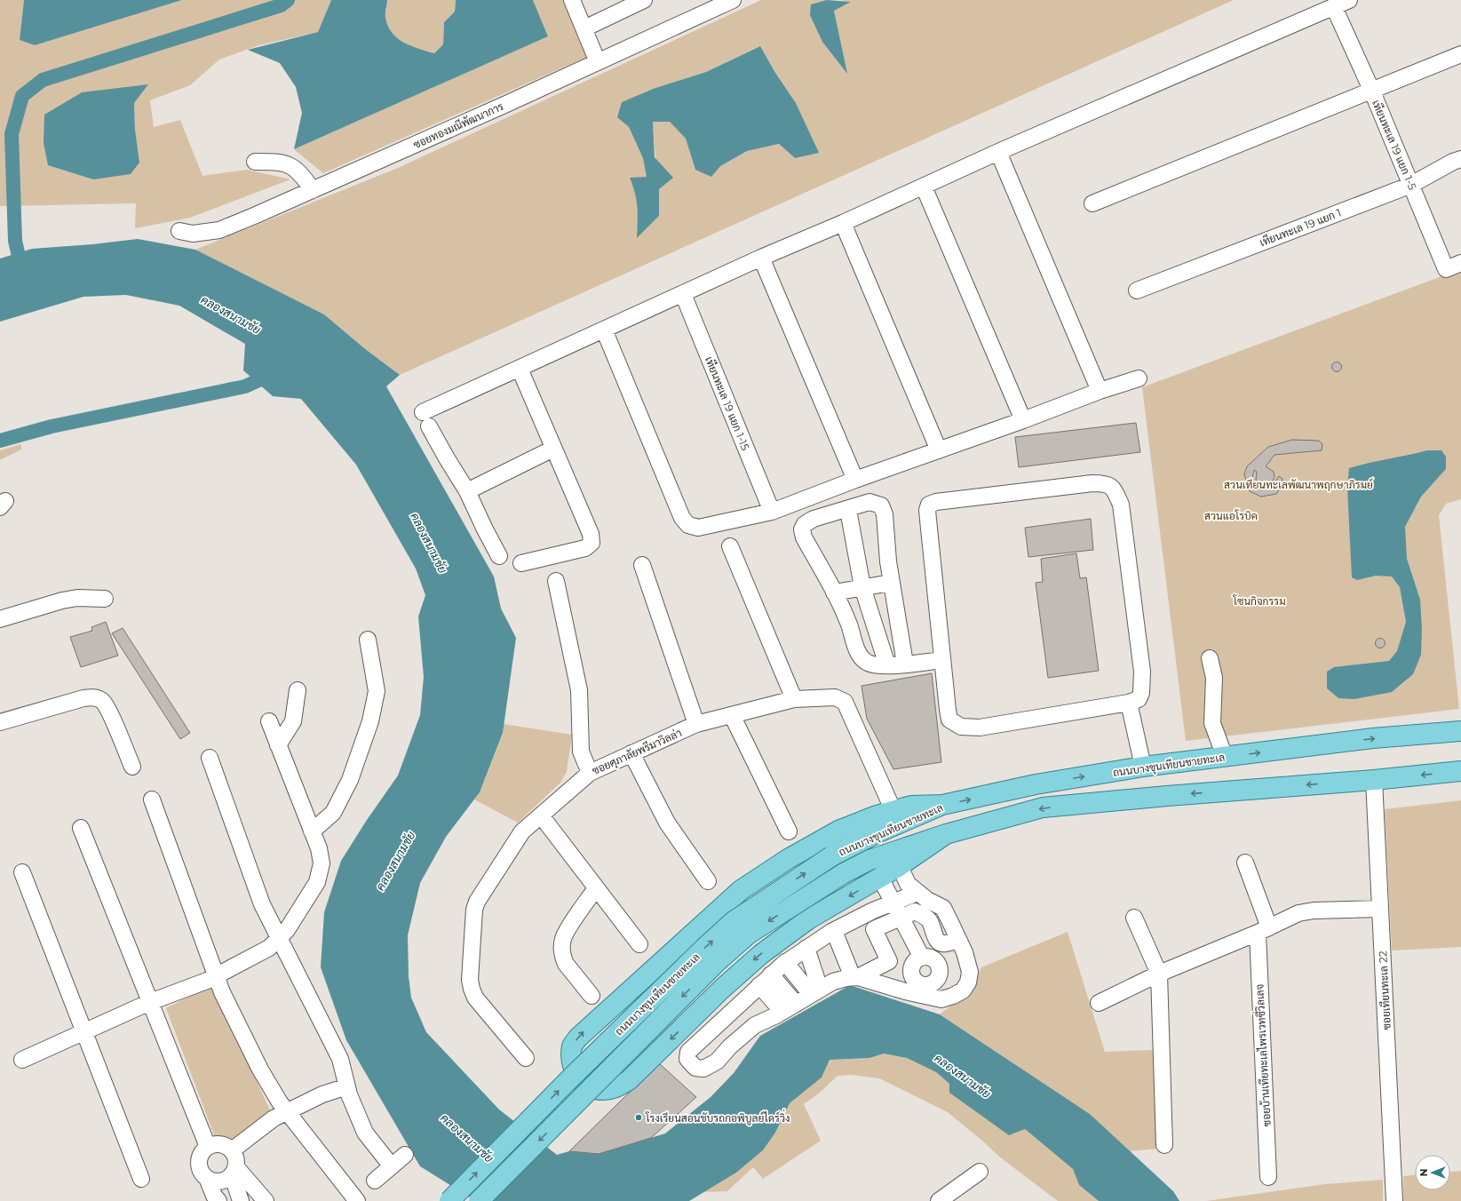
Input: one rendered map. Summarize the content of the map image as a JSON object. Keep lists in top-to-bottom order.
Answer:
{
  "streets": {
    "main road": ["ถนนบางขุนเทียนชายทะเล"],
    "street": [
      "ซอยทองมณีพัฒนาการ",
      "เทียนทะเล 19 แยก 1-5",
      "เทียนทะเล 19 แยก 1",
      "เทียนทะเล 19 แยก 1-15",
      "ซอยศุภาลัยพรีมาวิลล่า",
      "ซอยเทียนทะเล 22",
      "ซอยบ้านเทียทะเลไพรเวทซี่วิลเลจ"
    ]
  },
  "crossings": [
    ["เทียนทะเล 19 แยก 1-5", "เทียนทะเล 19 แยก 1"],
    ["ถนนบางขุนเทียนชายทะเล", "ซอยเทียนทะเล 22"]
  ],
  "water": ["คลองสนามชัย"],
  "parks": ["สวนเทียนทะเลพัฒนาพฤกษาภิรมย์", "สวนแอโรบิค", "โซนกิจกรรม"],
  "places": ["โรงเรียนสอนขับรถกอพิบูลย์ไดร์วิ่ง"],
  "north": "left"
}
